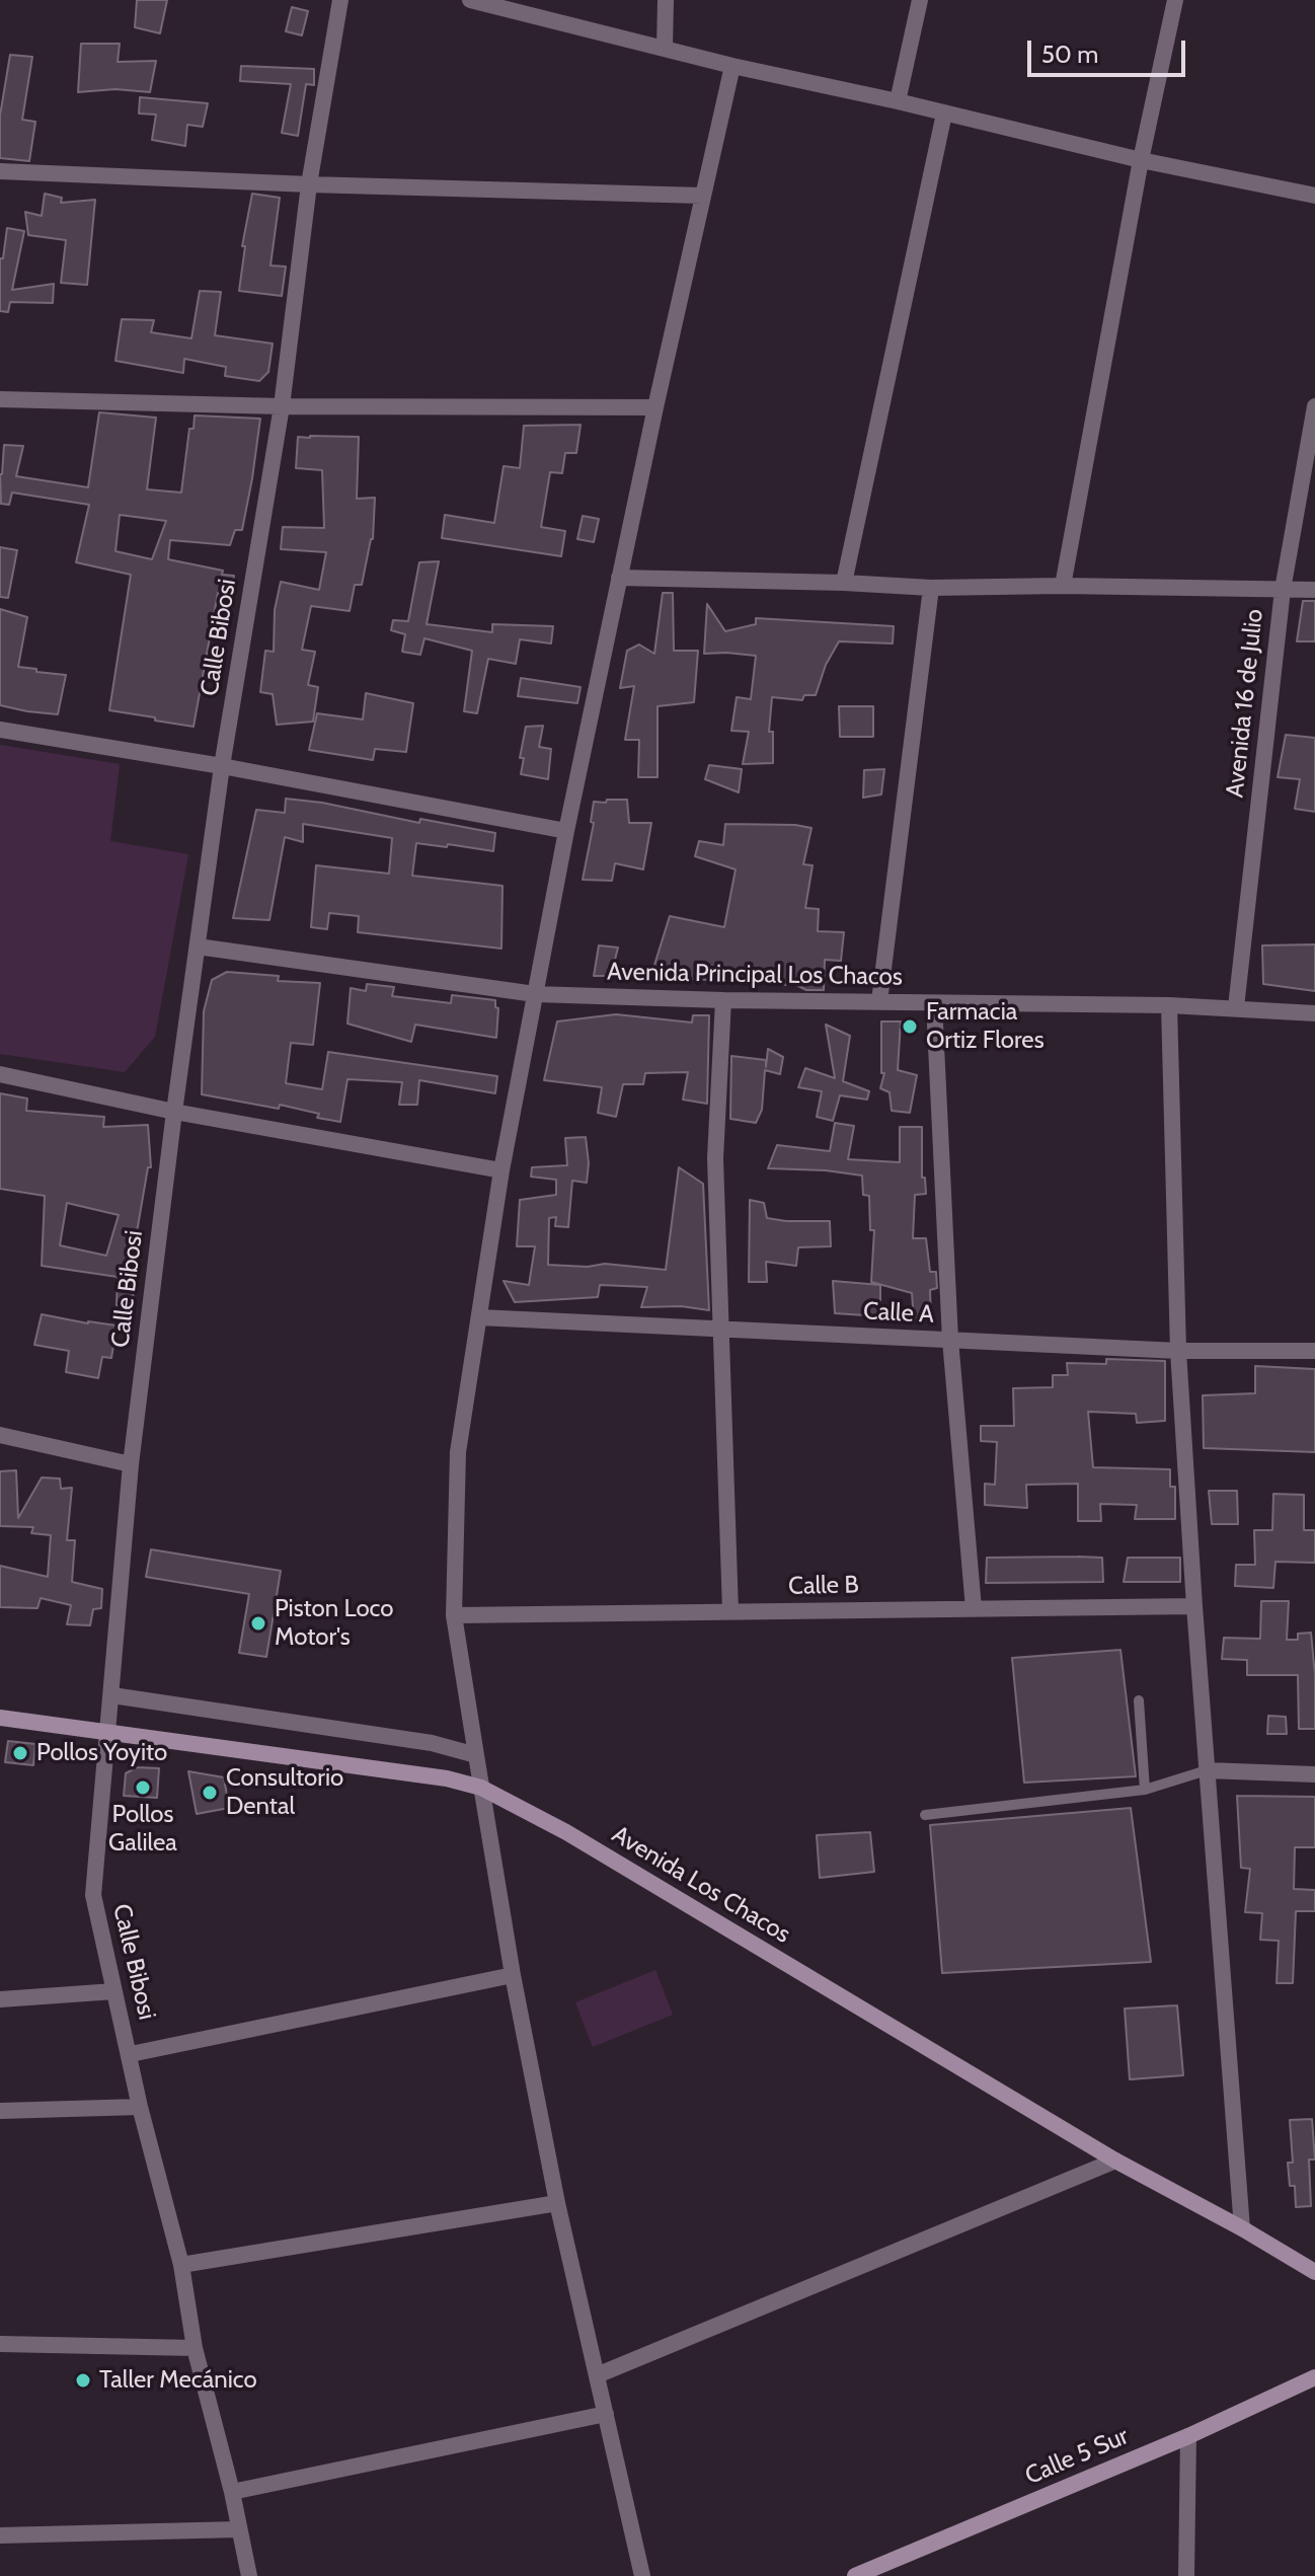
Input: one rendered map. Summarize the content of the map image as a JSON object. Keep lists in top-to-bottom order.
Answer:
{
  "streets": {
    "street": [
      "Calle Bibosi",
      "Avenida 16 de Julio",
      "Avenida Principal Los Chacos",
      "Calle A",
      "Calle B",
      "Avenida Los Chacos",
      "Calle 5 Sur"
    ]
  },
  "crossings": [
    ["Calle Bibosi", "Avenida Principal Los Chacos"],
    ["Calle Bibosi", "Avenida Los Chacos"],
    ["Avenida 16 de Julio", "Avenida Principal Los Chacos"]
  ],
  "places": [
    "Farmacia Ortiz Flores",
    "Piston Loco Motor's",
    "Pollos Yoyito",
    "Pollos Galilea",
    "Consultorio Dental",
    "Taller Mecánico"
  ],
  "scale_bar": "50 m"
}
